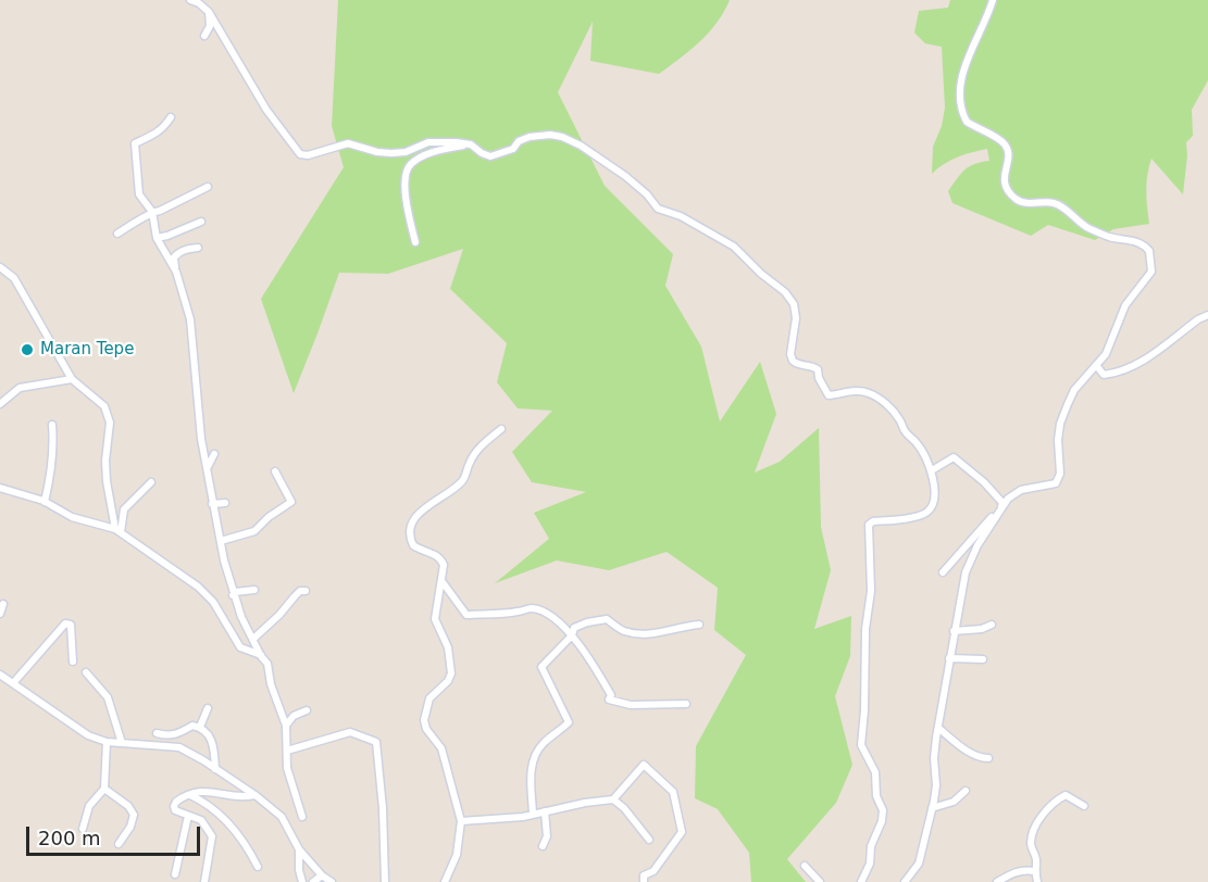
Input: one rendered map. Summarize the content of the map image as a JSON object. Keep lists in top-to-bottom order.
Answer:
{
  "places": ["Maran Tepe"],
  "scale_bar": "200 m"
}
